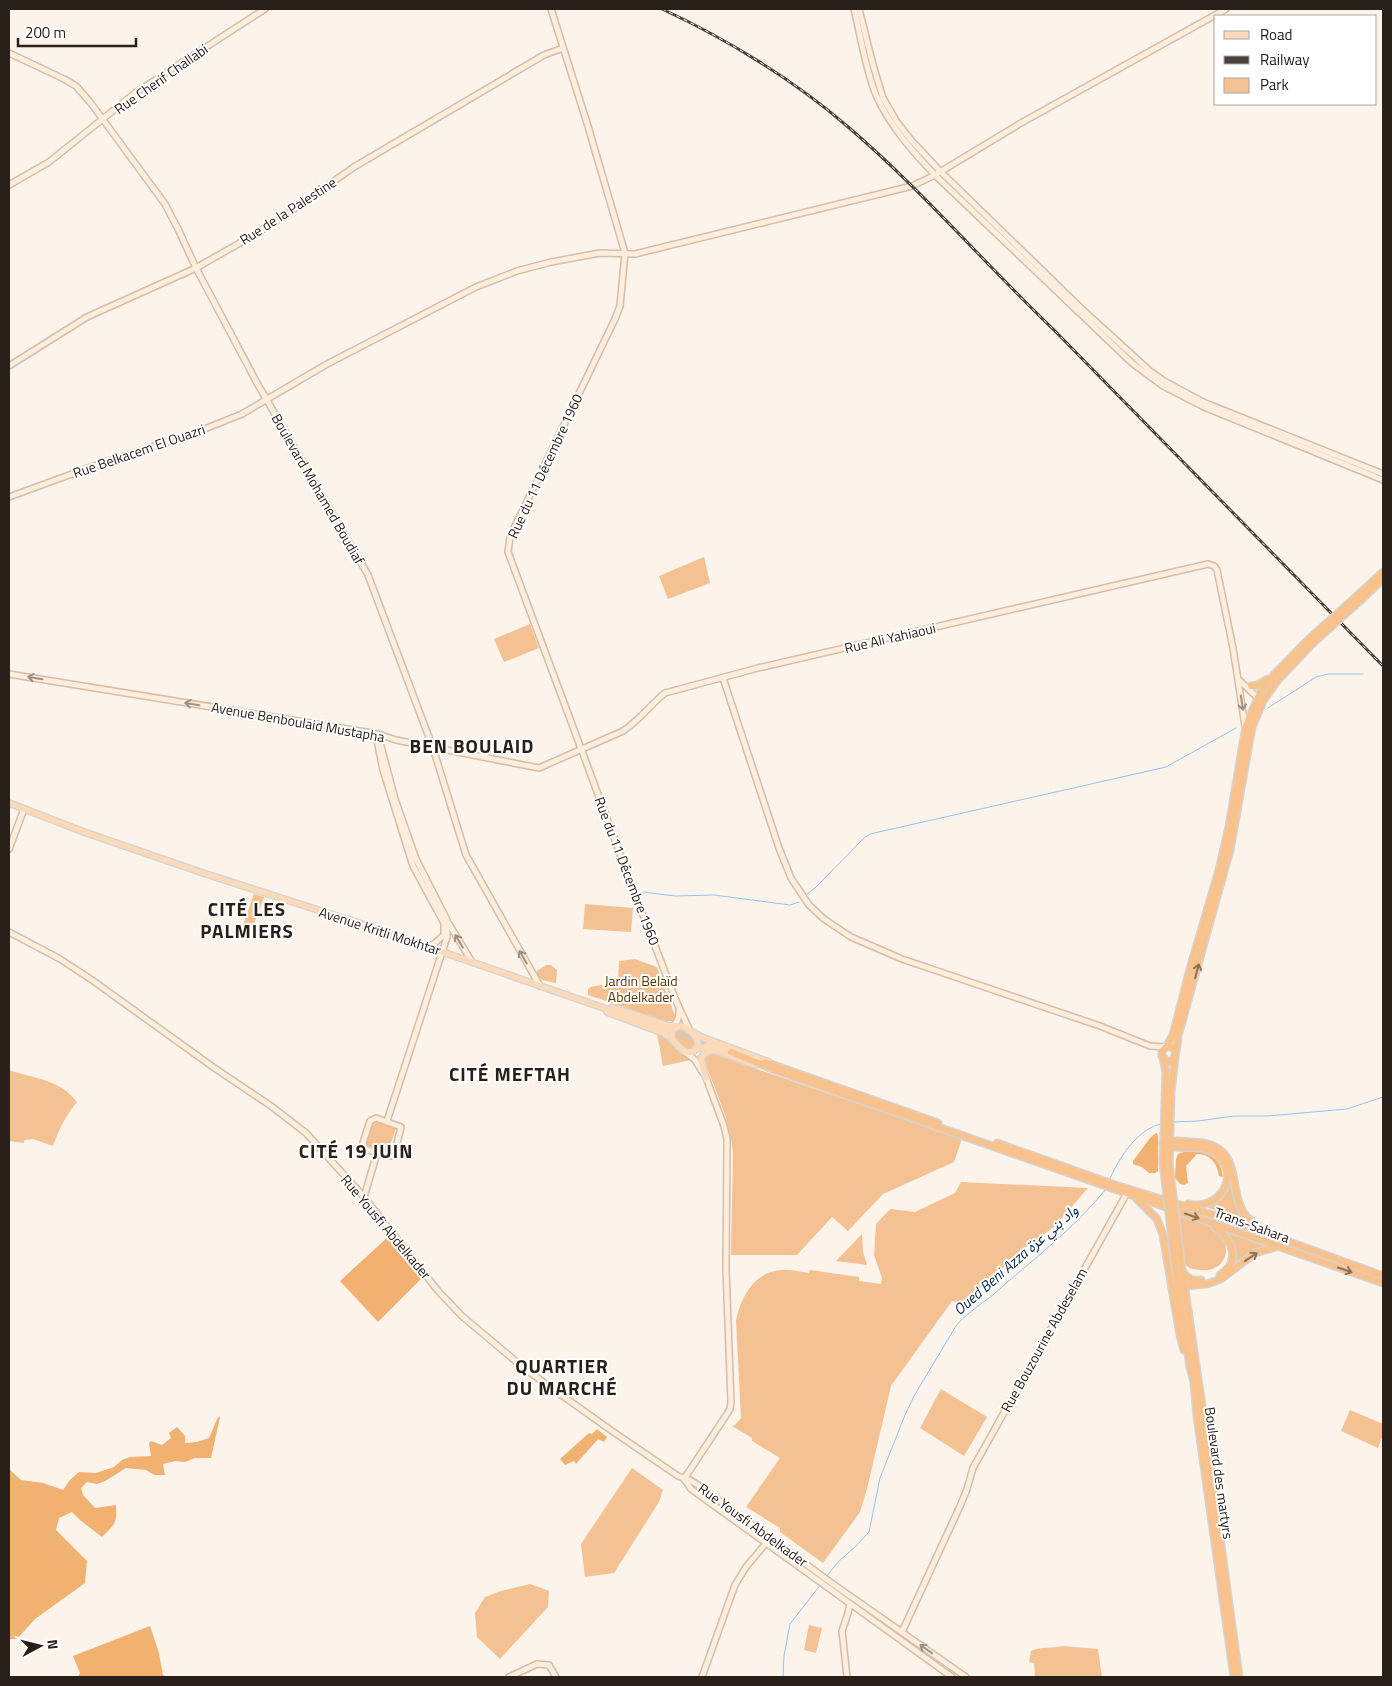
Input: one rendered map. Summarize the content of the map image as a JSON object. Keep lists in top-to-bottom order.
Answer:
{
  "streets": {
    "highway": ["Trans-Sahara", "Boulevard des martyrs"],
    "main road": [
      "Rue Cherif Challabi",
      "Rue de la Palestine",
      "Rue Belkacem El Ouazri",
      "Rue du 11 Décembre 1960",
      "Boulevard Mohamed Boudiaf",
      "Rue Ali Yahiaoui",
      "Avenue Benboulaid Mustapha",
      "Avenue Kritli Mokhtar",
      "Rue Yousfi Abdelkader",
      "Rue Bouzourine Abdeselam"
    ]
  },
  "crossings": [
    ["Rue Cherif Challabi", "Boulevard Mohamed Boudiaf"],
    ["Rue de la Palestine", "Rue du 11 Décembre 1960"],
    ["Rue de la Palestine", "Boulevard Mohamed Boudiaf"],
    ["Rue Belkacem El Ouazri", "Rue du 11 Décembre 1960"],
    ["Rue Belkacem El Ouazri", "Boulevard Mohamed Boudiaf"],
    ["Rue du 11 Décembre 1960", "Rue Ali Yahiaoui"],
    ["Rue du 11 Décembre 1960", "Avenue Benboulaid Mustapha"],
    ["Boulevard Mohamed Boudiaf", "Avenue Benboulaid Mustapha"],
    ["Boulevard Mohamed Boudiaf", "Avenue Kritli Mokhtar"],
    ["Rue Ali Yahiaoui", "Avenue Benboulaid Mustapha"],
    ["Trans-Sahara", "Rue Bouzourine Abdeselam"]
  ],
  "one_way": ["Avenue Benboulaid Mustapha"],
  "districts": [
    "BEN BOULAID",
    "CITÉ LES PALMIERS",
    "CITÉ MEFTAH",
    "CITÉ 19 JUIN",
    "QUARTIER DU MARCHÉ"
  ],
  "water": ["Oued Beni Azza واد بني عزة"],
  "parks": ["Jardin Belaïd Abdelkader"],
  "legend": ["Road", "Railway", "Park"],
  "scale_bar": "200 m",
  "north": "right"
}
